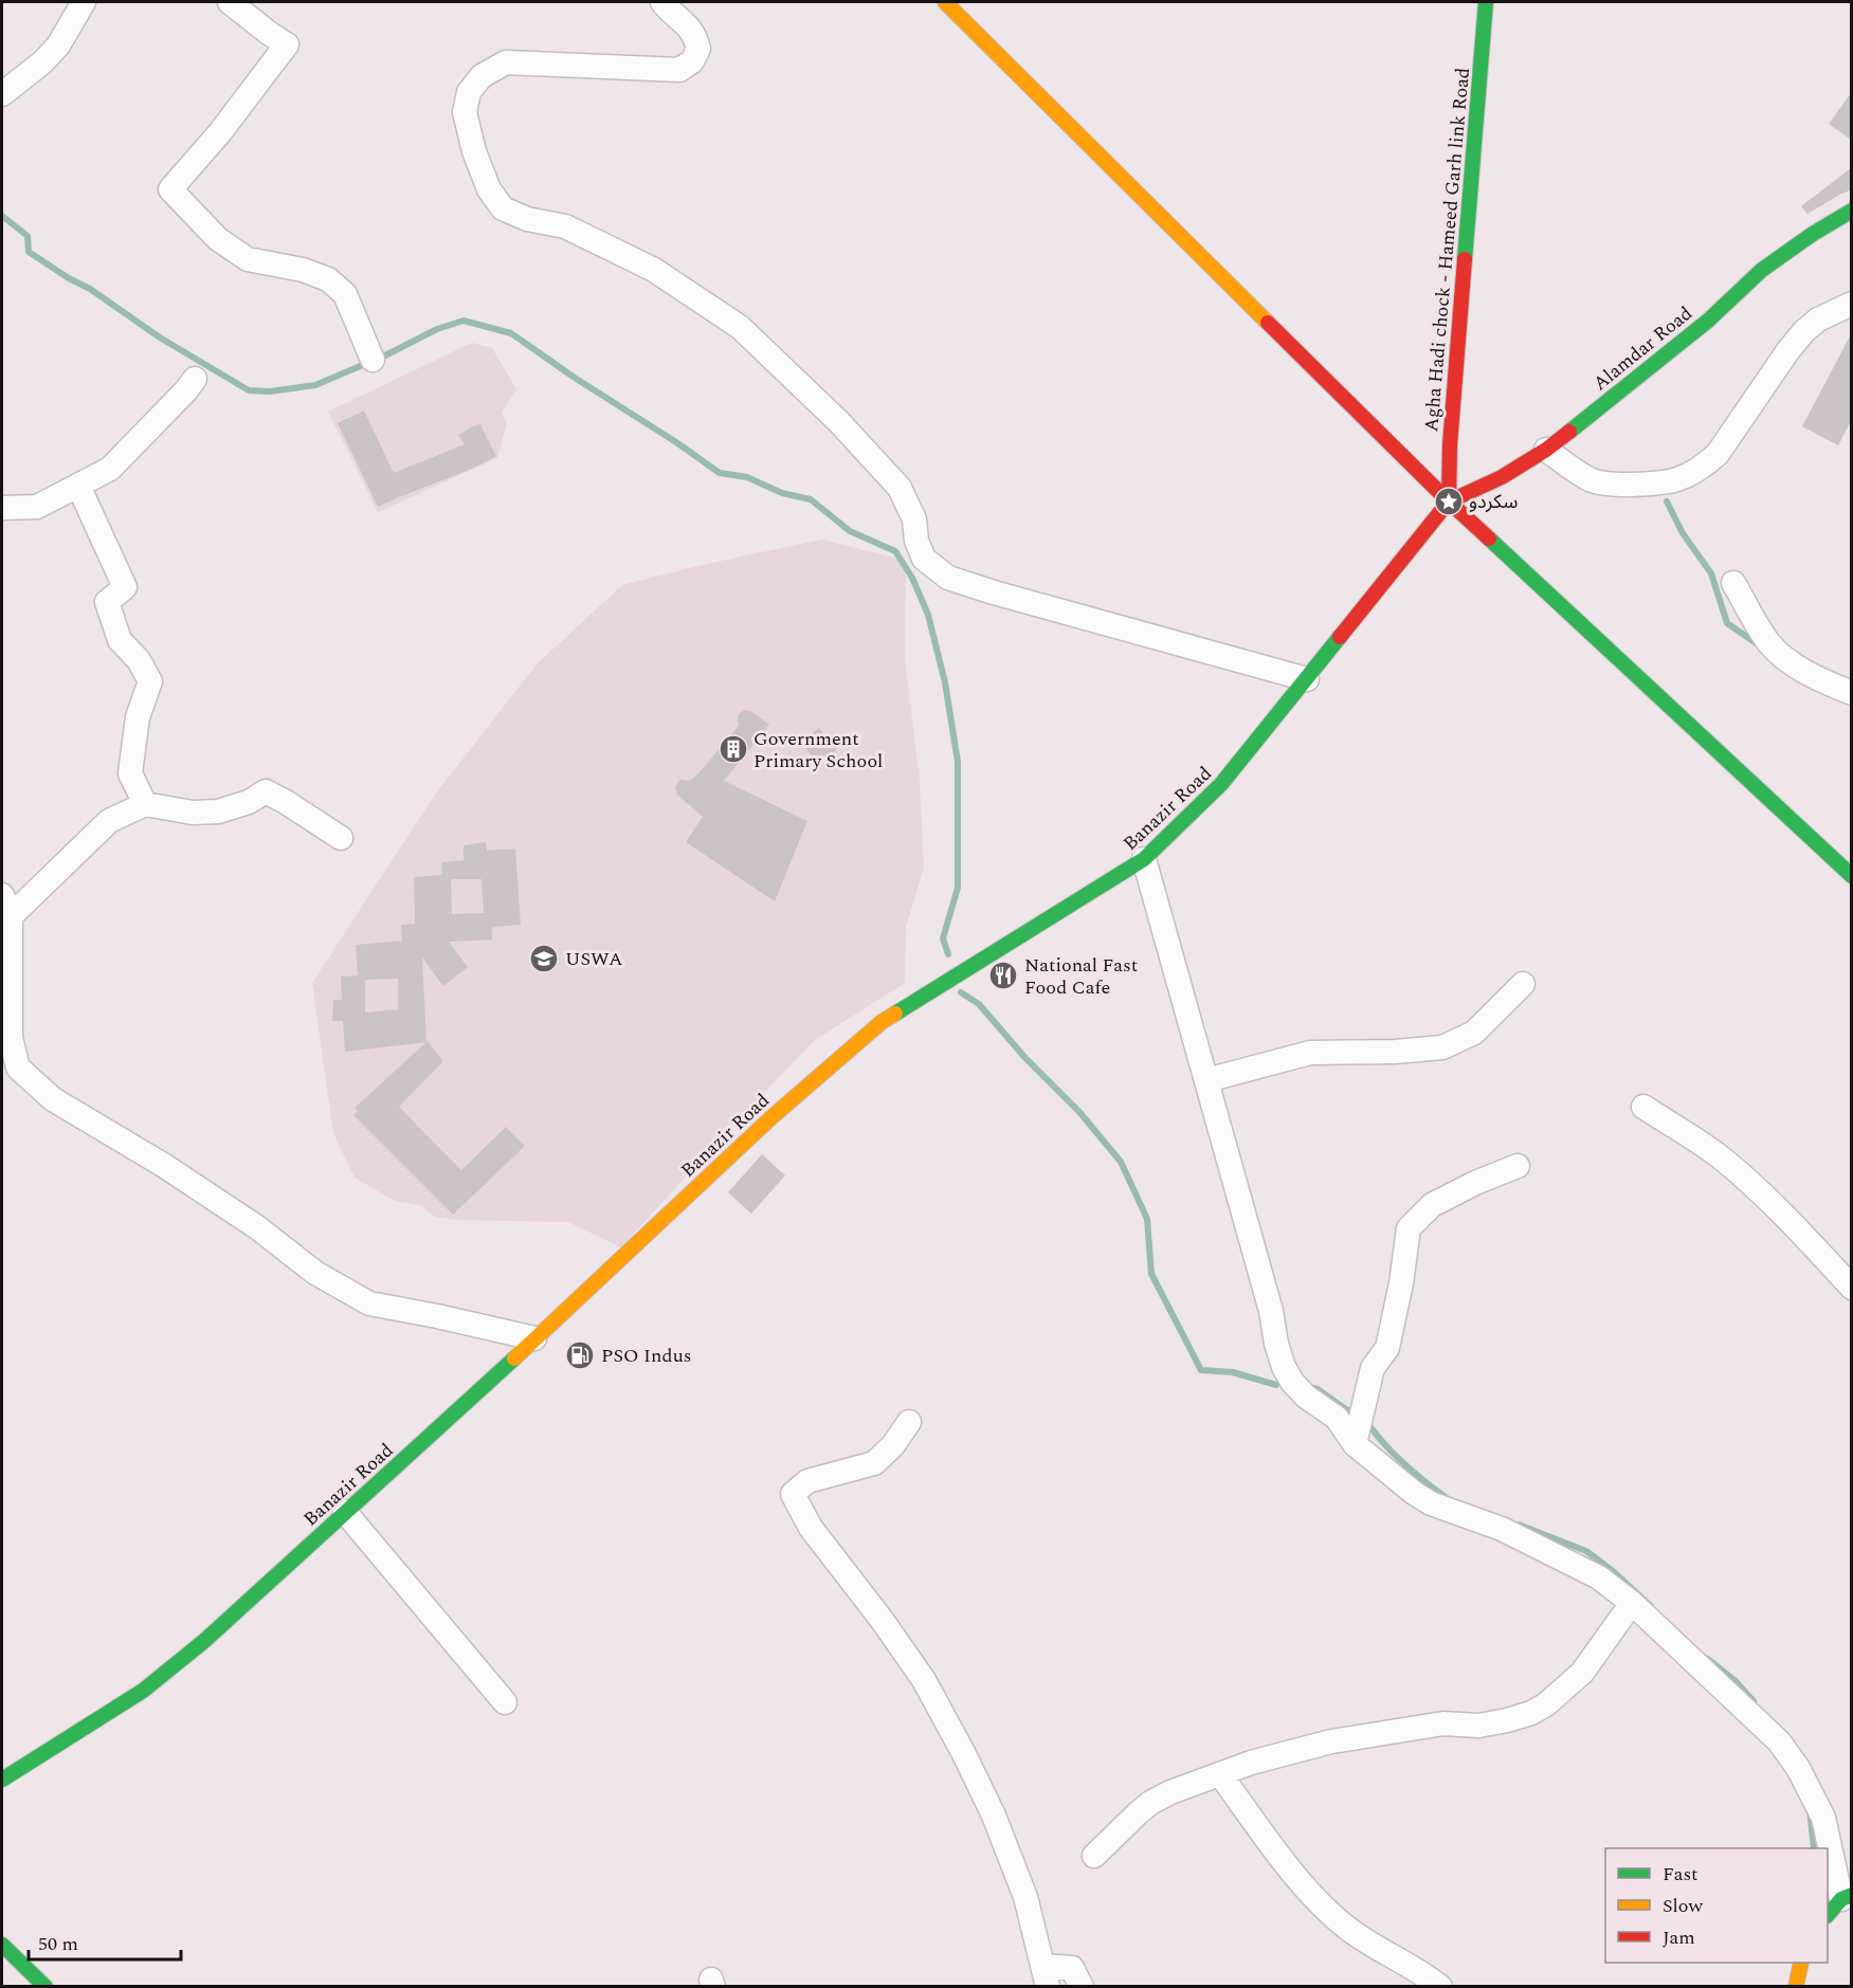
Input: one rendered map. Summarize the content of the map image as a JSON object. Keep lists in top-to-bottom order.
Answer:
{
  "streets": {
    "main road": ["Agha Hadi chock - Hameed Garh link Road", "Alamdar Road", "Banazir Road"]
  },
  "crossings": [
    ["Agha Hadi chock - Hameed Garh link Road", "Alamdar Road"],
    ["Agha Hadi chock - Hameed Garh link Road", "Banazir Road"],
    ["Alamdar Road", "Banazir Road"]
  ],
  "places": {
    "place": ["سکردو"],
    "building": ["Government Primary School"],
    "school or university": ["USWA"],
    "restaurant": ["National Fast Food Cafe"],
    "fuel station": ["PSO Indus"]
  },
  "legend": ["Fast", "Slow", "Jam"],
  "scale_bar": "50 m"
}
